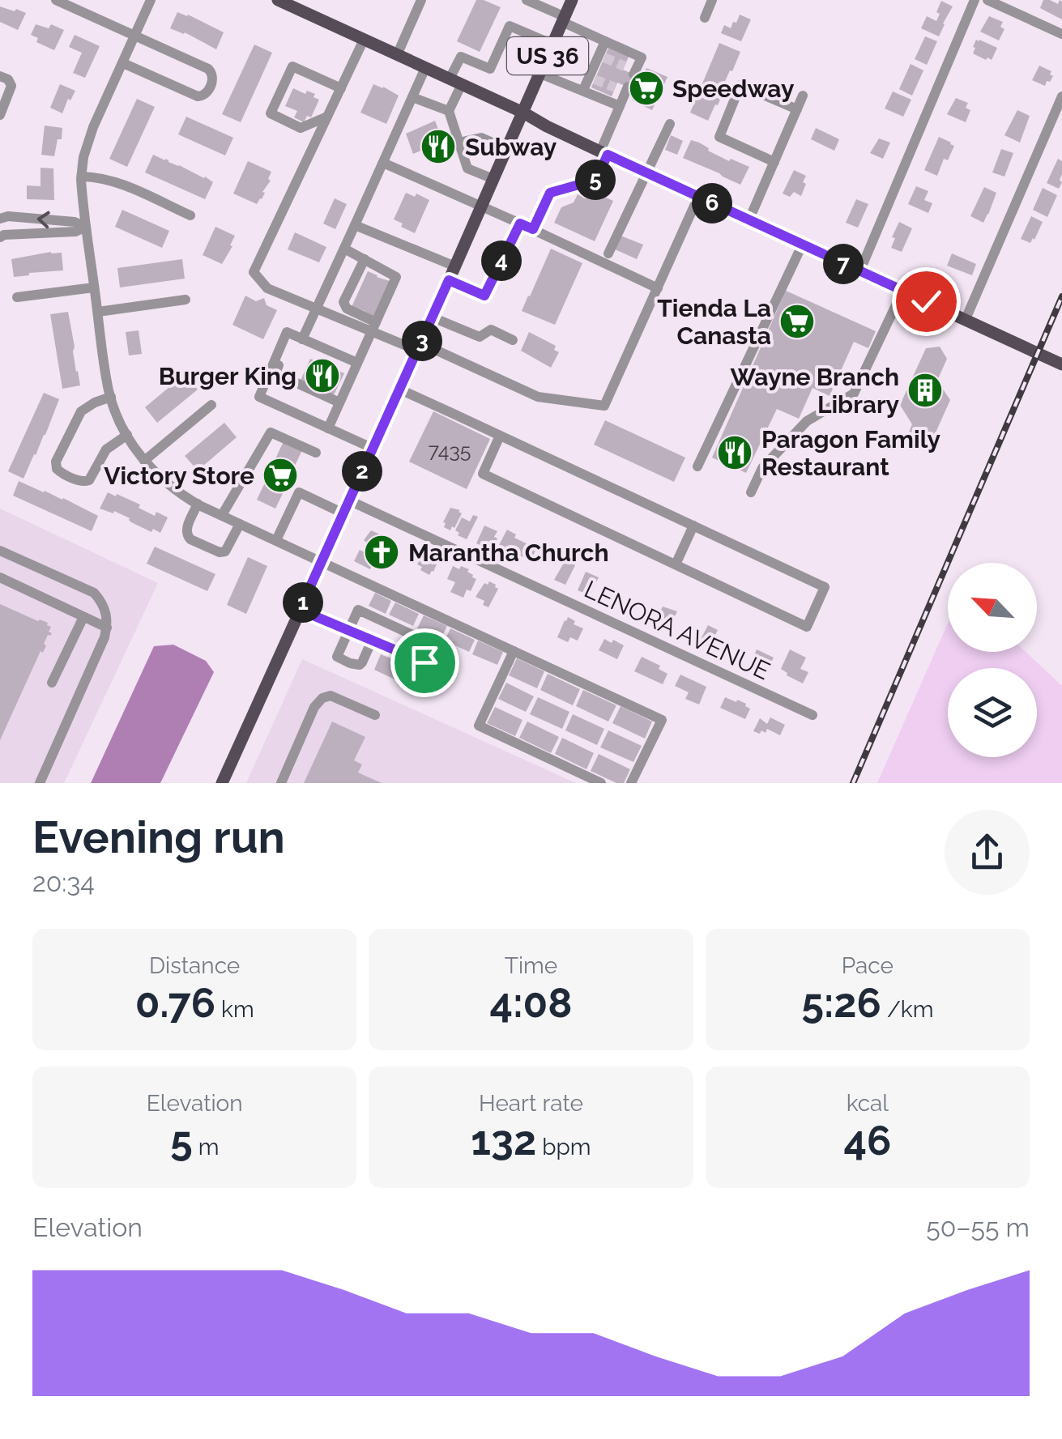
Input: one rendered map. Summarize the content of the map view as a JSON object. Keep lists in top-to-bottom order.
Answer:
{
  "streets": {
    "main road": ["US 36"],
    "street": ["LENORA AVENUE"]
  },
  "crossings": [
    ["US 36", "LENORA AVENUE"]
  ],
  "places": {
    "supermarket": ["Speedway", "Tienda La Canasta", "Victory Store"],
    "restaurant": ["Subway", "Burger King", "Paragon Family Restaurant"],
    "building": ["Wayne Branch Library"],
    "church": ["Marantha Church"]
  },
  "house_numbers": ["7435"],
  "north": "top left",
  "page": {
    "pins": [
      "5",
      "6",
      "4",
      "7",
      "3",
      "2",
      "1"
    ],
    "heading": ["Evening run", "20:34"],
    "stats": [
      ["Distance", "0.76 km"],
      ["Time", "4:08"],
      ["Pace", "5:26 /km"],
      ["Elevation", "5 m"],
      ["Heart rate", "132 bpm"],
      ["kcal", "46"]
    ],
    "chart": ["Elevation", "50–55 m"]
  }
}
